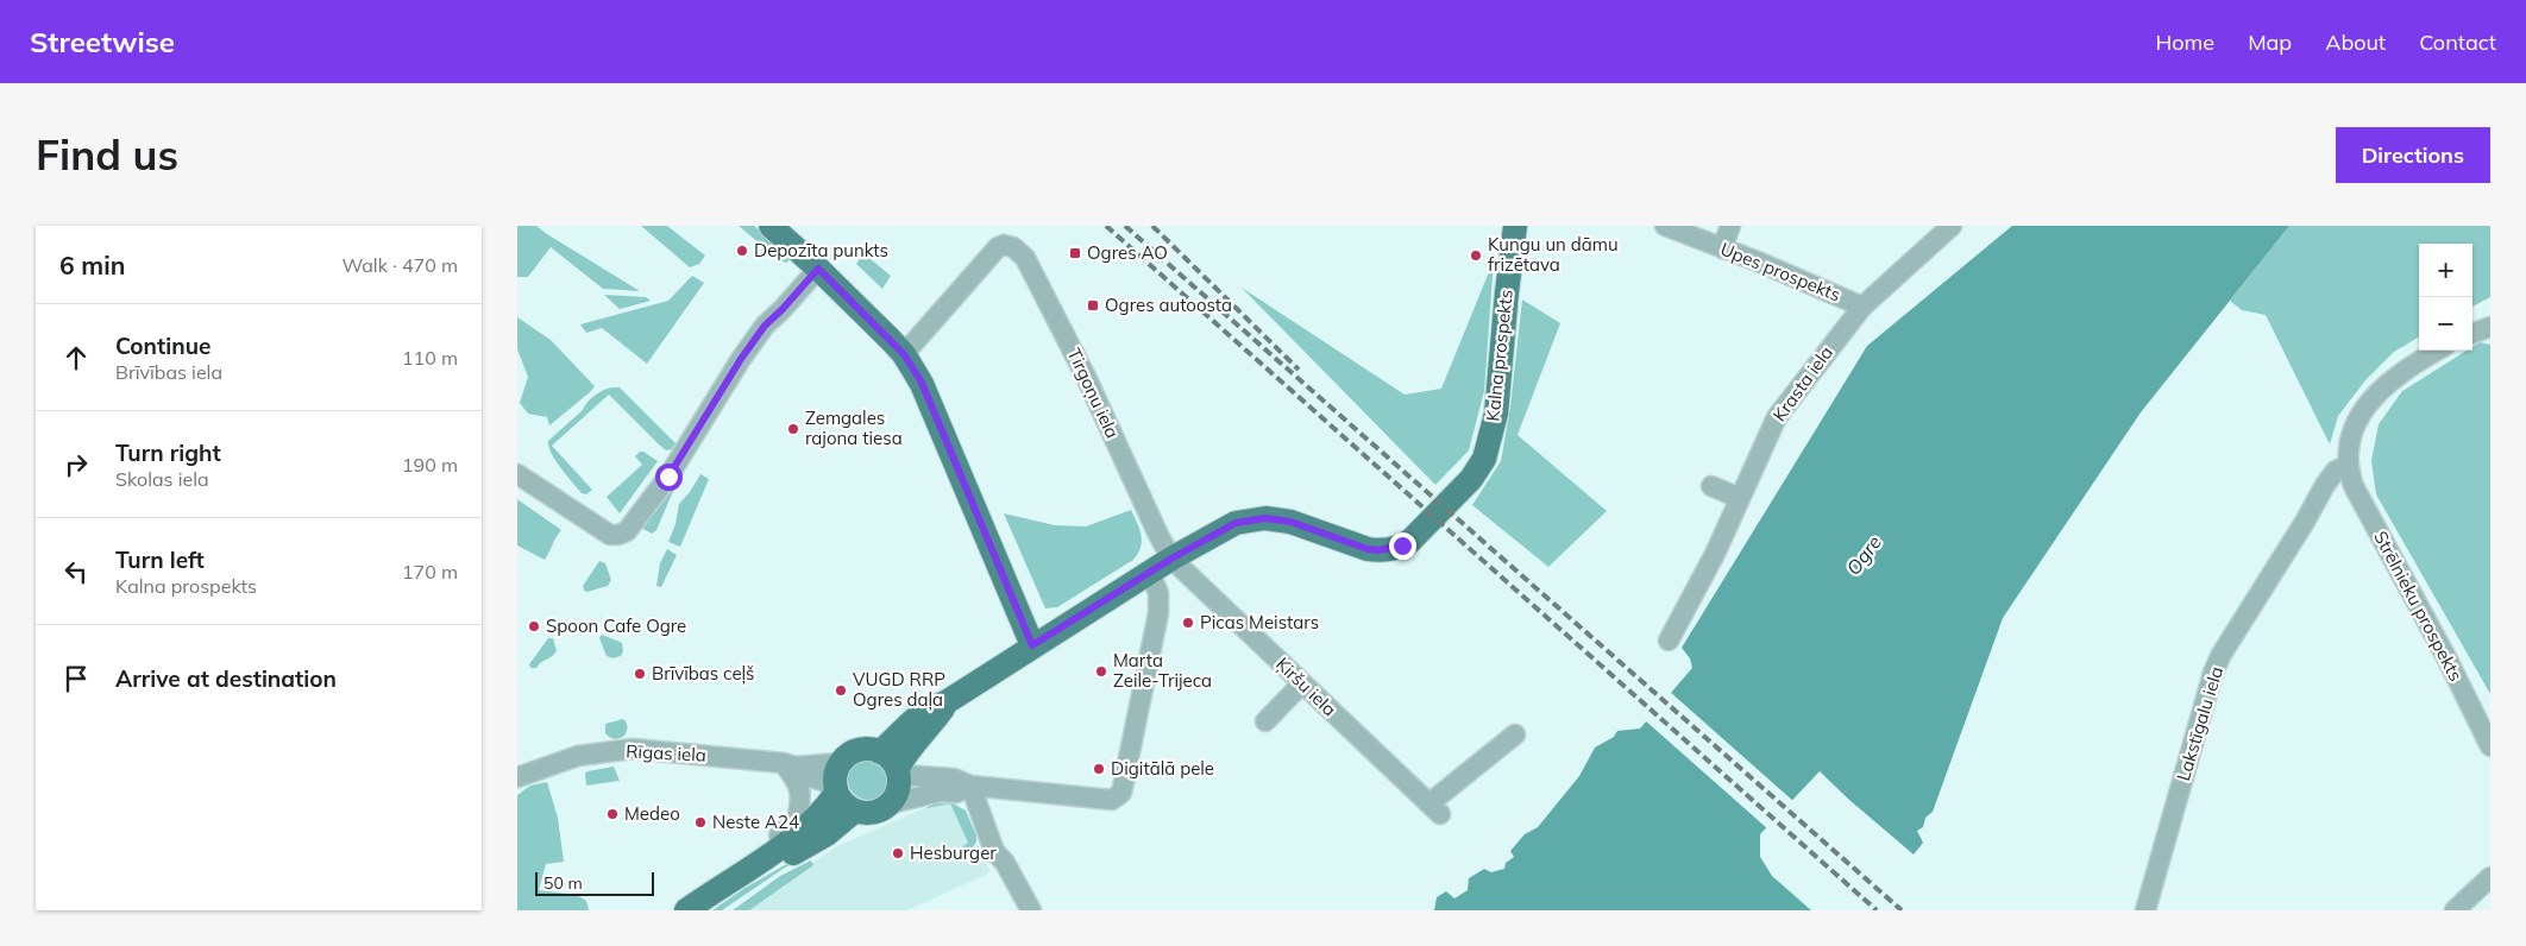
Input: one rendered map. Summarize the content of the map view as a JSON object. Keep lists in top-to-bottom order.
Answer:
{
  "streets": {
    "main road": ["Kalna prospekts"],
    "street": [
      "Upes prospekts",
      "Krasta iela",
      "Tirgoņu iela",
      "Strēlnieku prospekts",
      "Ķiršu iela",
      "Lakstīgalu iela",
      "Rīgas iela"
    ]
  },
  "crossings": [
    ["Upes prospekts", "Krasta iela"],
    ["Kalna prospekts", "Tirgoņu iela"],
    ["Kalna prospekts", "Ķiršu iela"],
    ["Kalna prospekts", "Rīgas iela"],
    ["Tirgoņu iela", "Ķiršu iela"],
    ["Strēlnieku prospekts", "Lakstīgalu iela"]
  ],
  "water": ["Ogre"],
  "places": {
    "other": [
      "Depozīta punkts",
      "Kungu un dāmu frizētava",
      "Zemgales rajona tiesa",
      "Picas Meistars",
      "Spoon Cafe Ogre",
      "Marta Zeile-Trijeca",
      "Brīvības ceļš",
      "VUGD RRP Ogres daļa",
      "Digitālā pele",
      "Medeo",
      "Neste A24",
      "Hesburger"
    ],
    "transit": ["Ogres AO", "Ogres autoosta"]
  },
  "scale_bar": "50 m",
  "page": {
    "header": "Streetwise",
    "nav": [
      "Home",
      "Map",
      "About",
      "Contact"
    ],
    "buttons": "Directions",
    "title": "Find us",
    "heading": ["6 min", "Walk · 470 m"],
    "map_buttons": ["+", "−"],
    "list": [
      ["Continue", "Brīvības iela", "110 m"],
      ["Turn right", "Skolas iela", "190 m"],
      ["Turn left", "Kalna prospekts", "170 m"],
      "Arrive at destination"
    ],
    "scale": "50 m"
  }
}
